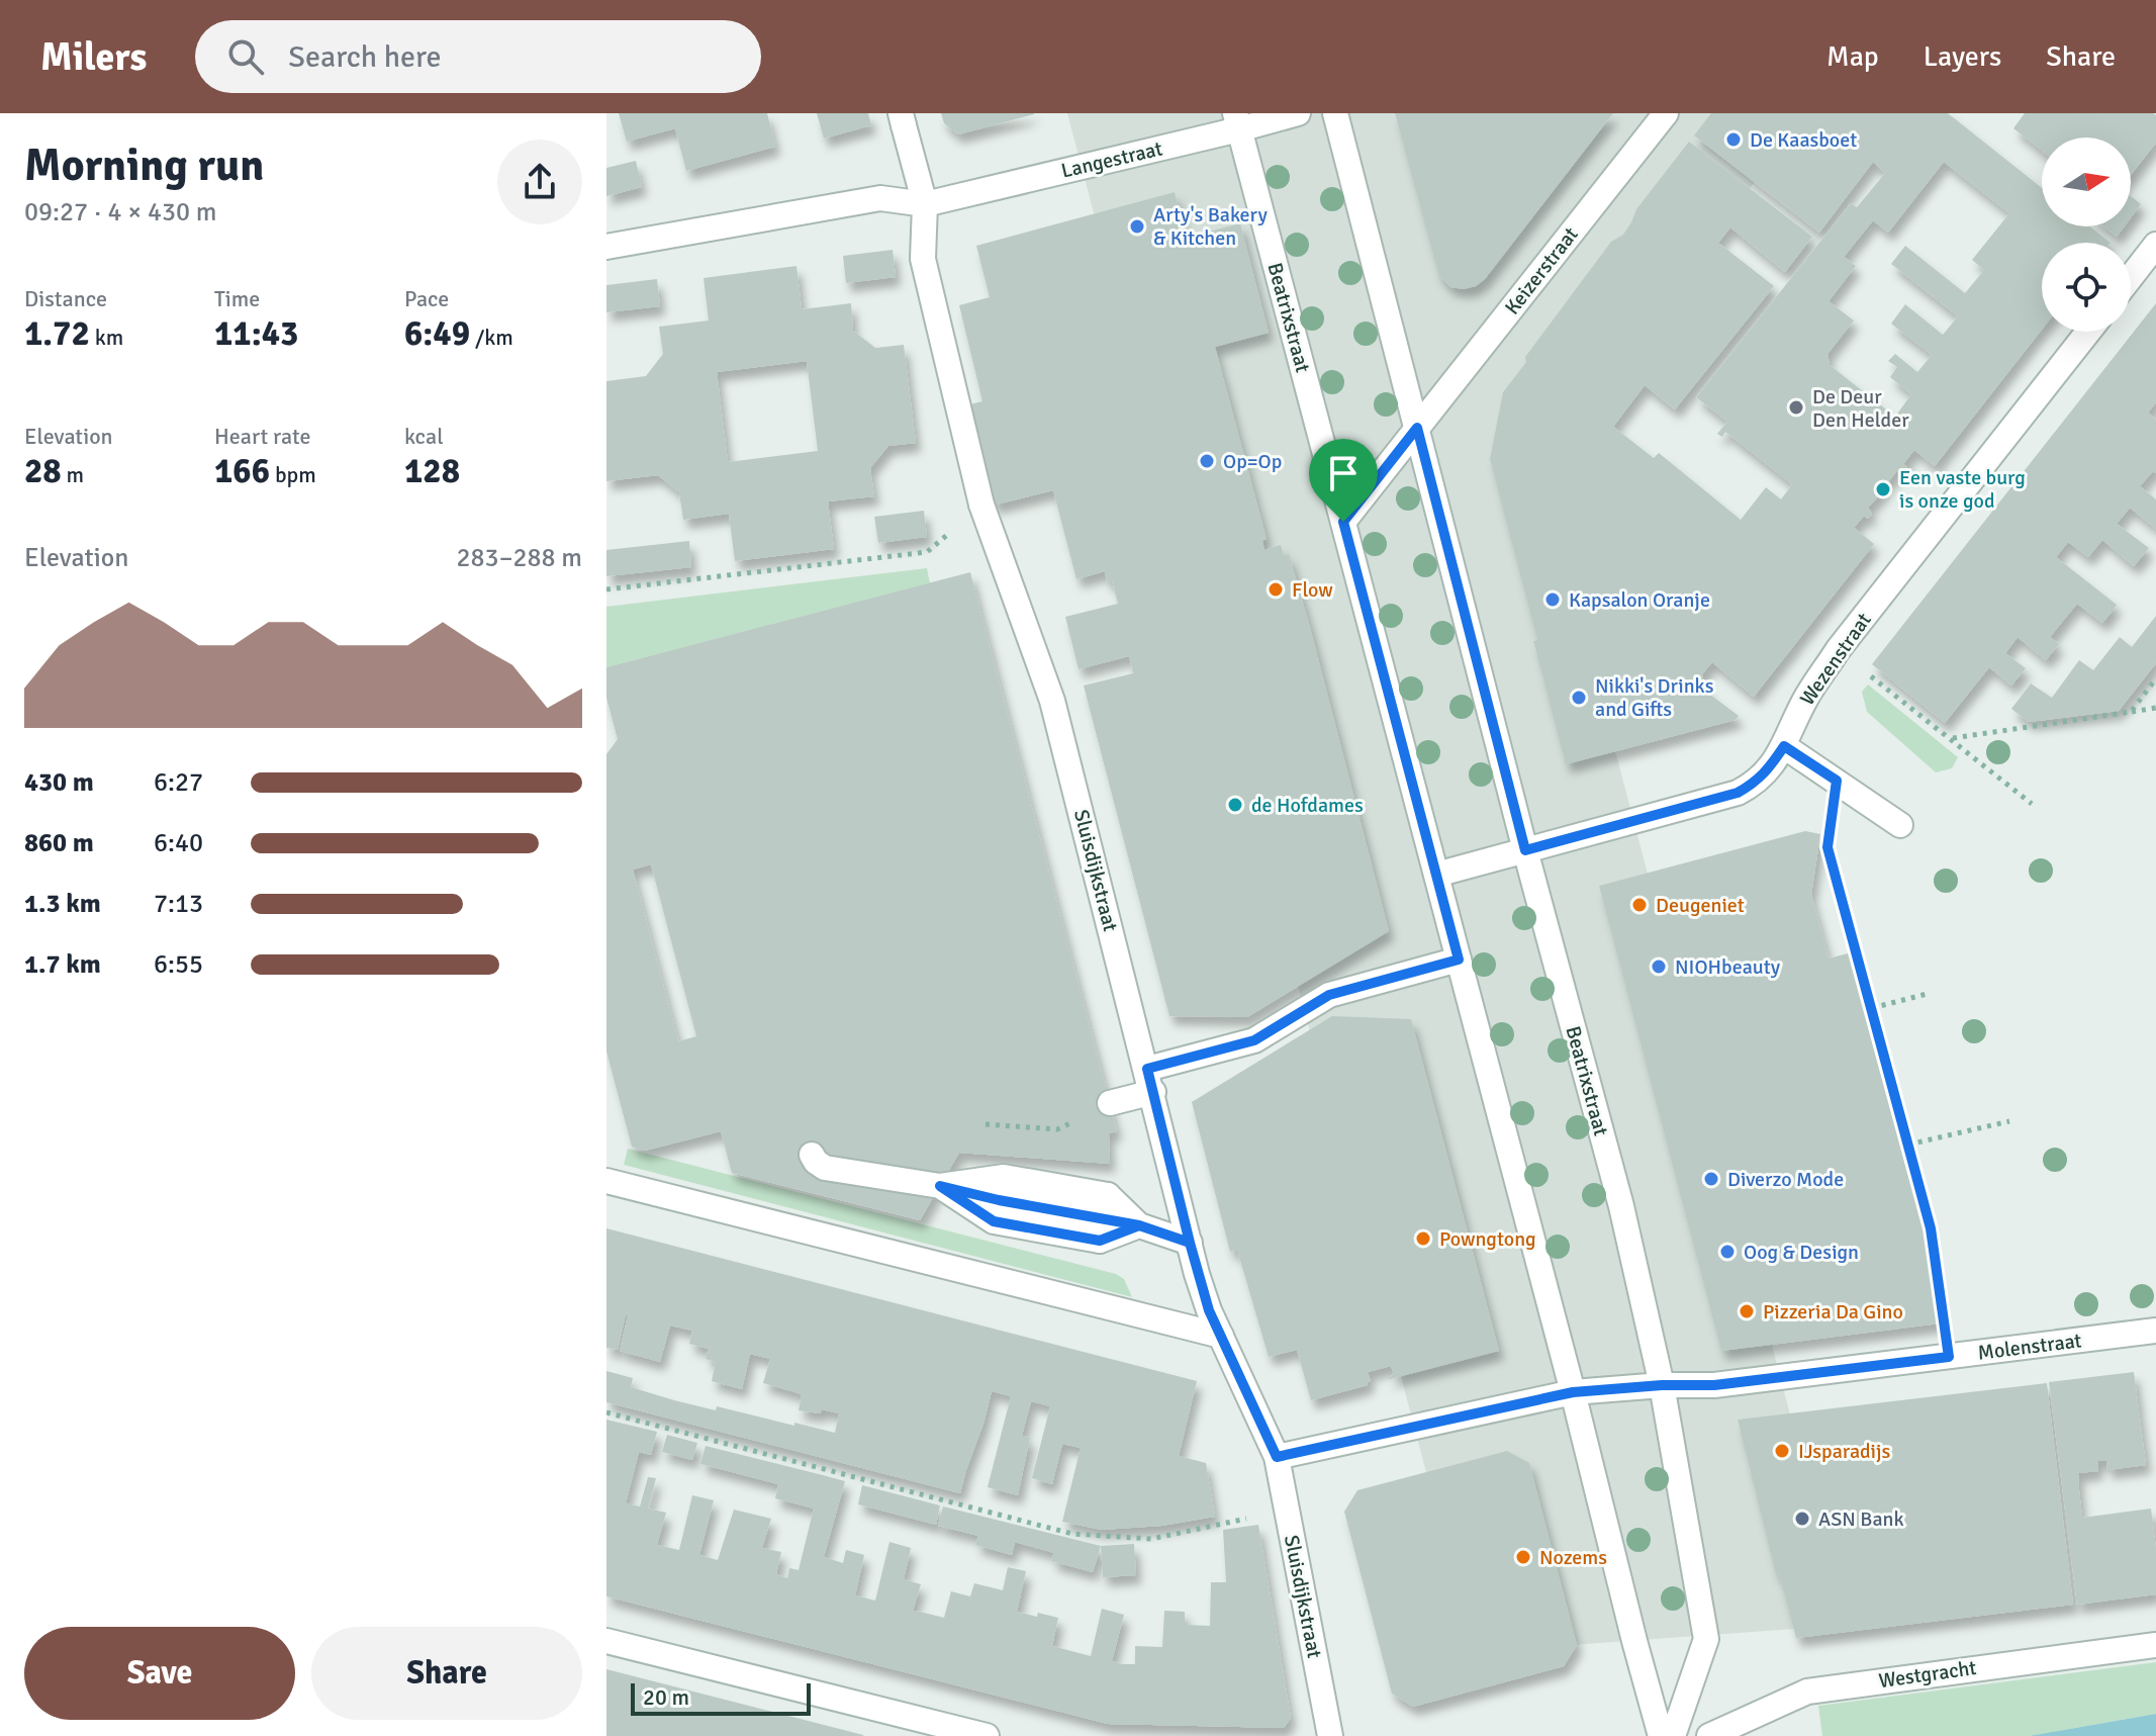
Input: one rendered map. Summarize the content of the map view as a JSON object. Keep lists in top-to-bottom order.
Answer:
{
  "streets": {
    "street": [
      "Langestraat",
      "Keizerstraat",
      "Beatrixstraat",
      "Wezenstraat",
      "Sluisdijkstraat",
      "Molenstraat",
      "Westgracht"
    ]
  },
  "crossings": [
    ["Langestraat", "Beatrixstraat"],
    ["Keizerstraat", "Beatrixstraat"],
    ["Beatrixstraat", "Wezenstraat"],
    ["Beatrixstraat", "Molenstraat"]
  ],
  "places": [
    "De Kaasboet",
    "Arty's Bakery & Kitchen",
    "De Deur Den Helder",
    "Op=Op",
    "Een vaste burg is onze god",
    "Flow",
    "Kapsalon Oranje",
    "Nikki's Drinks and Gifts",
    "de Hofdames",
    "Deugeniet",
    "NIOHbeauty",
    "Diverzo Mode",
    "Powngtong",
    "Oog & Design",
    "Pizzeria Da Gino",
    "IJsparadijs",
    "ASN Bank",
    "Nozems"
  ],
  "scale_bar": "20 m",
  "north": "right",
  "page": {
    "header": "Milers",
    "search": "Search here",
    "nav": ["Map", "Layers", "Share"],
    "heading": ["Morning run", "09:27 · 4 × 430 m"],
    "stats": [
      ["Distance", "1.72 km"],
      ["Time", "11:43"],
      ["Pace", "6:49 /km"],
      ["Elevation", "28 m"],
      ["Heart rate", "166 bpm"],
      ["kcal", "128"]
    ],
    "chart": ["Elevation", "283–288 m"],
    "list": [
      {
        "name": "430 m",
        "note": "6:27"
      },
      {
        "name": "860 m",
        "note": "6:40"
      },
      {
        "name": "1.3 km",
        "note": "7:13"
      },
      {
        "name": "1.7 km",
        "note": "6:55"
      }
    ],
    "buttons": ["Save", "Share"],
    "scale": "20 m"
  }
}
